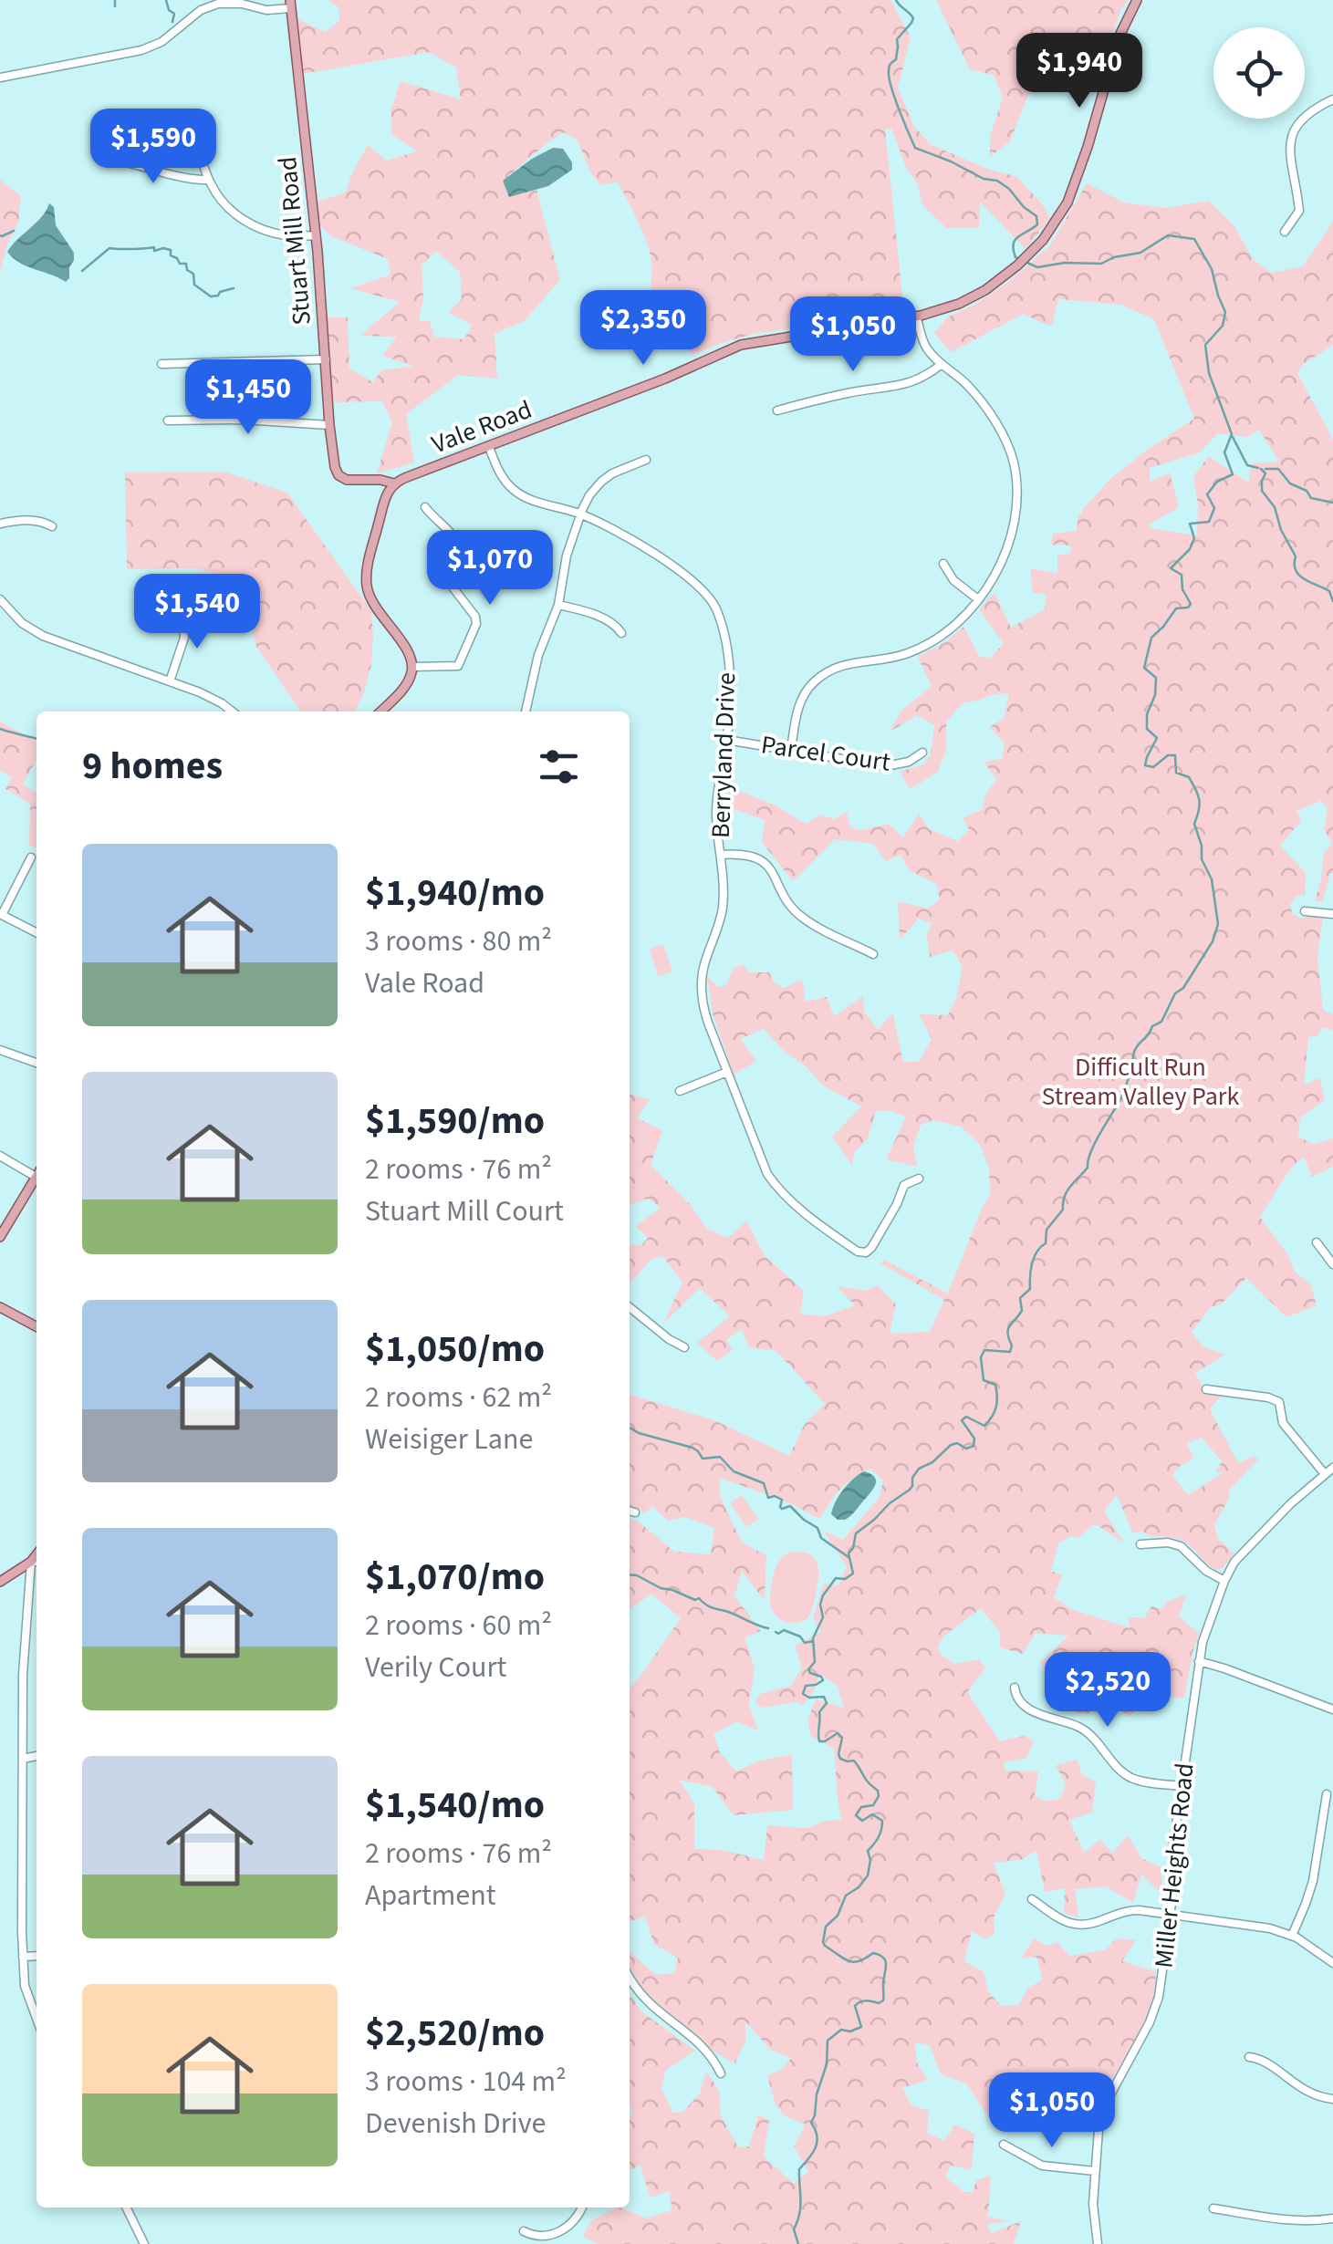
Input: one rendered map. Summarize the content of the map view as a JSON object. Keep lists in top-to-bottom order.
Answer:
{
  "streets": {
    "main road": ["Stuart Mill Road", "Vale Road"],
    "street": ["Parcel Court", "Berryland Drive", "Miller Heights Road"]
  },
  "crossings": [
    ["Stuart Mill Road", "Vale Road"],
    ["Vale Road", "Berryland Drive"],
    ["Parcel Court", "Berryland Drive"]
  ],
  "parks": ["Difficult Run Stream Valley Park"],
  "page": {
    "price": [
      "$1,940",
      "$1,590",
      "$2,350",
      "$1,050",
      "$1,450",
      "$1,070",
      "$1,540",
      "$2,520",
      "$1,050"
    ],
    "heading": "9 homes",
    "list": [
      {
        "name": "$1,940/mo",
        "note": "3 rooms · 80 m² · Vale Road"
      },
      {
        "name": "$1,590/mo",
        "note": "2 rooms · 76 m² · Stuart Mill Court"
      },
      {
        "name": "$1,050/mo",
        "note": "2 rooms · 62 m² · Weisiger Lane"
      },
      {
        "name": "$1,070/mo",
        "note": "2 rooms · 60 m² · Verily Court"
      },
      {
        "name": "$1,540/mo",
        "note": "2 rooms · 76 m² · Apartment"
      },
      {
        "name": "$2,520/mo",
        "note": "3 rooms · 104 m² · Devenish Drive"
      }
    ]
  }
}
